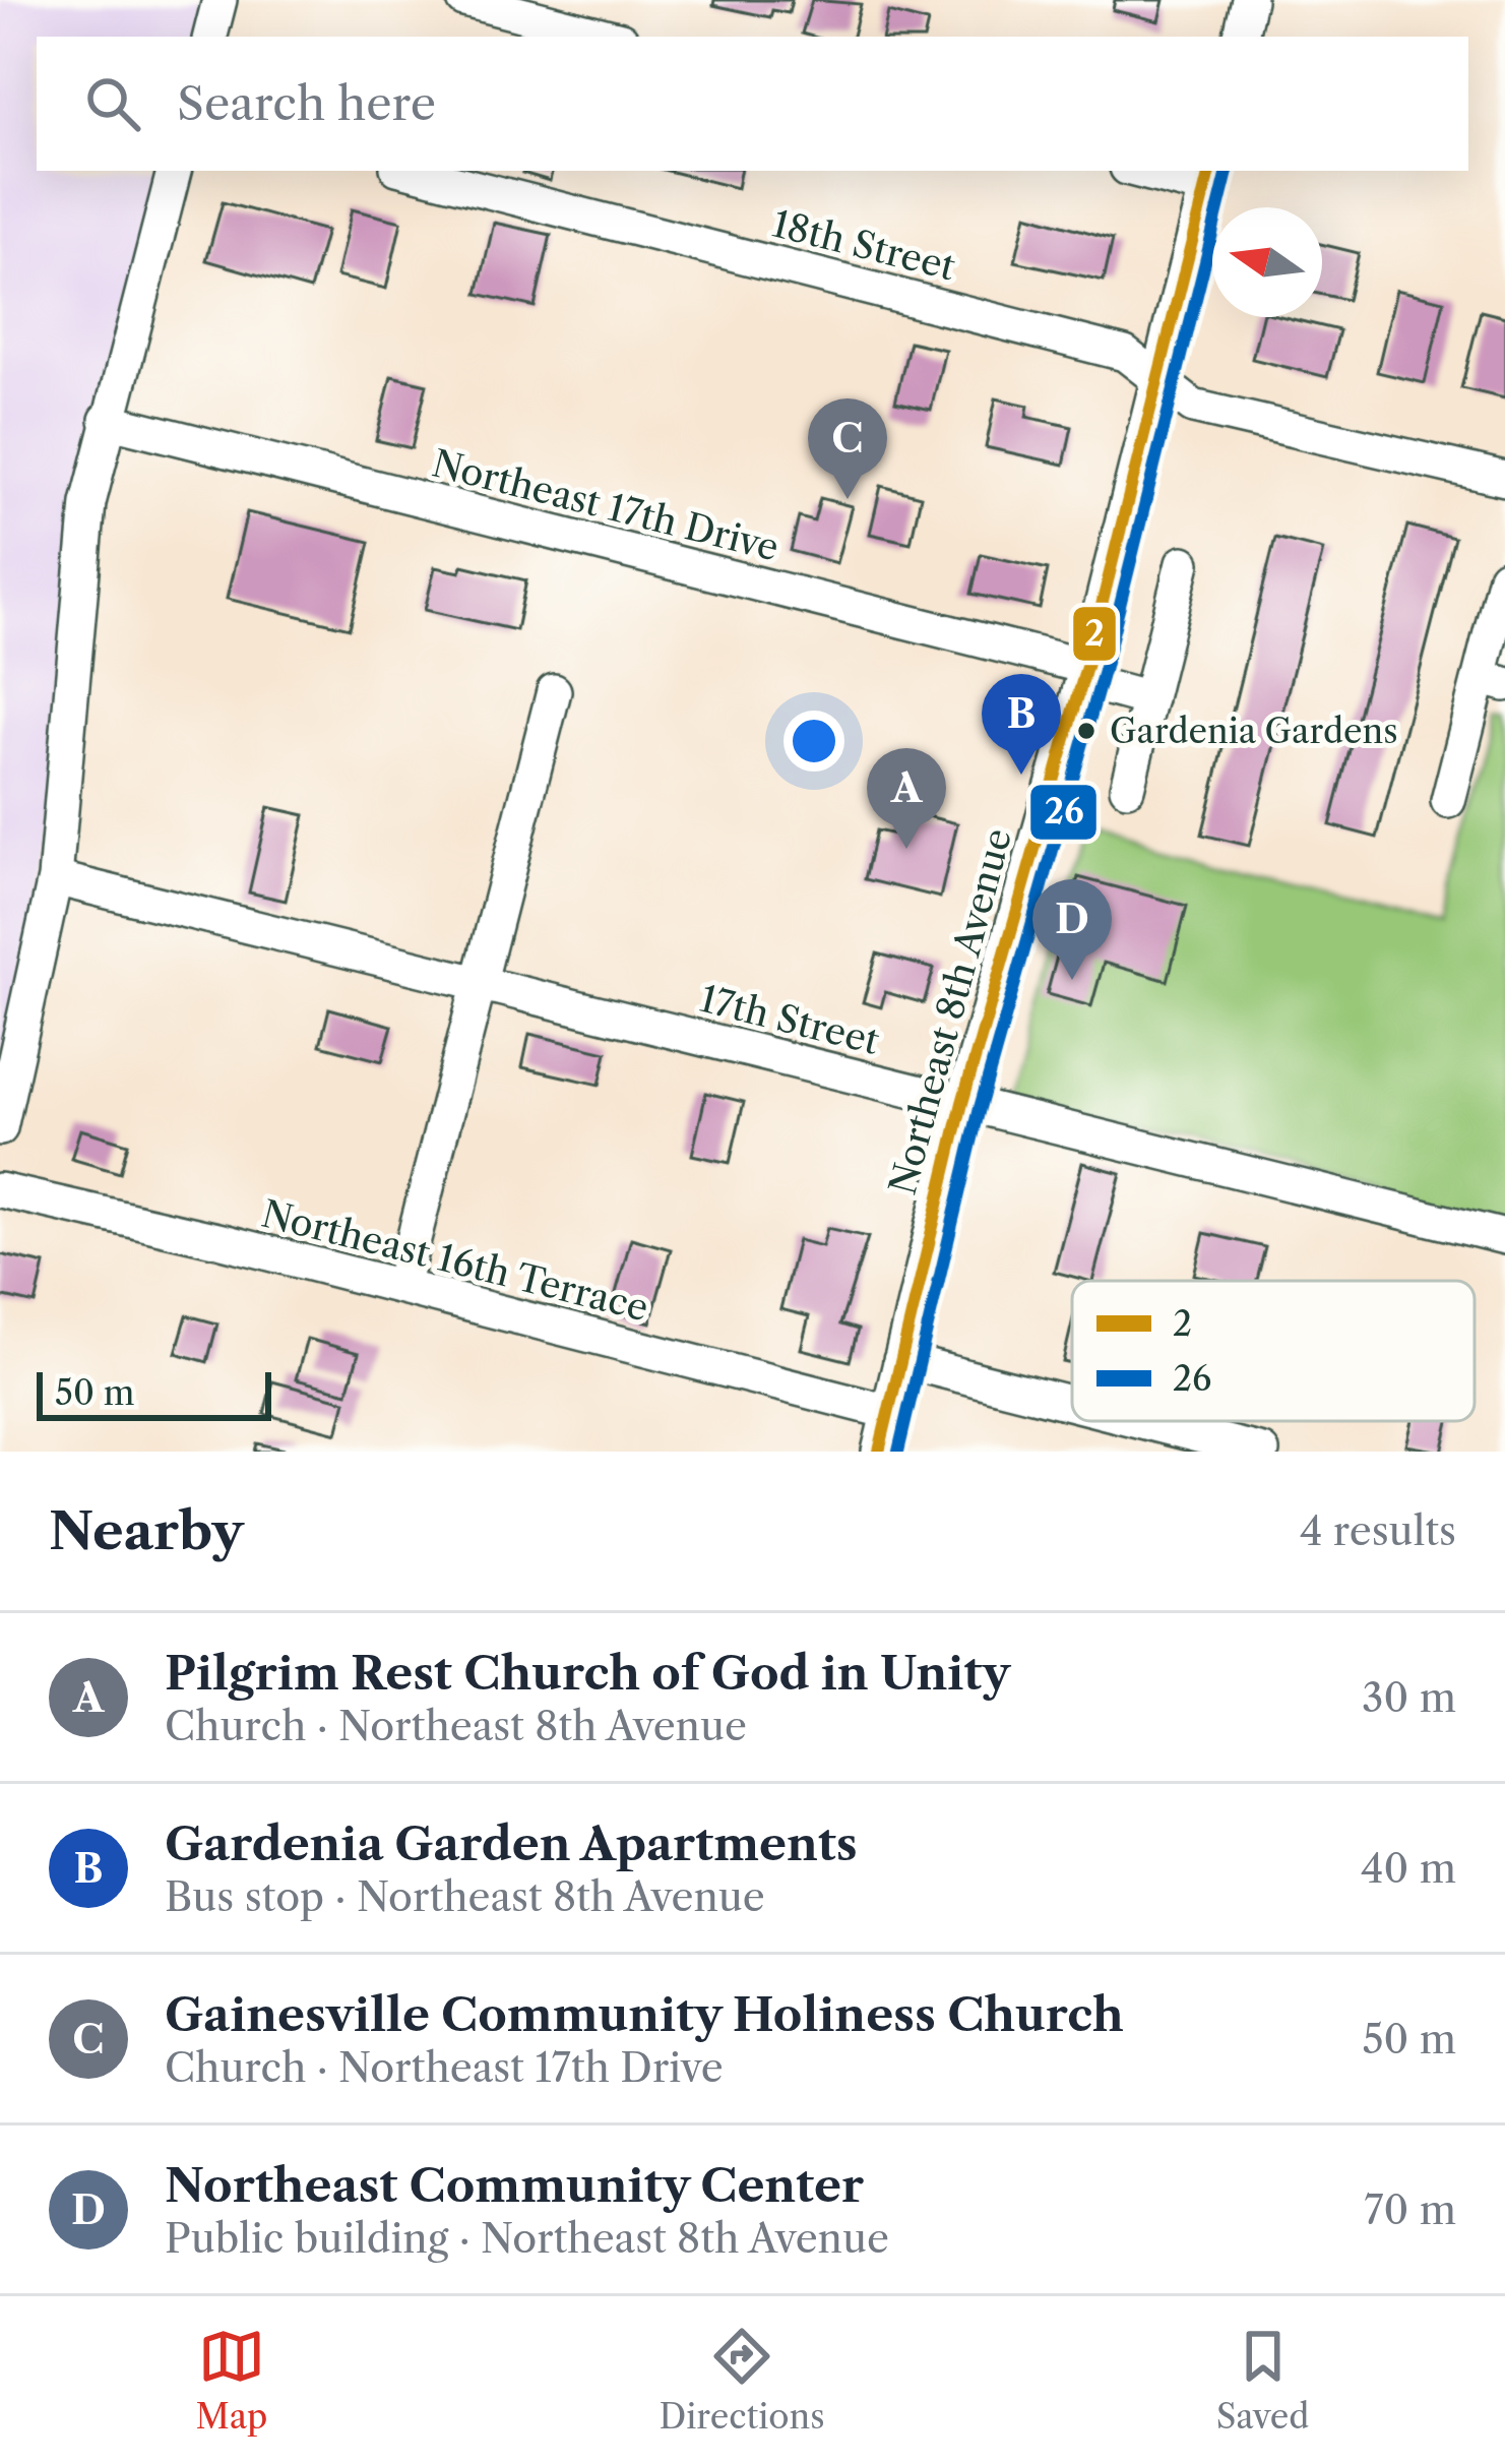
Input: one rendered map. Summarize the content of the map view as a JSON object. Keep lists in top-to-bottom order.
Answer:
{
  "streets": {
    "street": [
      "18th Street",
      "Northeast 17th Drive",
      "Northeast 8th Avenue",
      "17th Street",
      "Northeast 16th Terrace"
    ]
  },
  "crossings": [
    ["18th Street", "Northeast 8th Avenue"],
    ["Northeast 17th Drive", "Northeast 8th Avenue"],
    ["Northeast 8th Avenue", "17th Street"],
    ["Northeast 8th Avenue", "Northeast 16th Terrace"]
  ],
  "places": ["Gardenia Gardens"],
  "lines": ["transit line 2", "transit line 26"],
  "legend": ["2", "26"],
  "scale_bar": "50 m",
  "north": "left",
  "page": {
    "search": "Search here",
    "pins": [
      "C",
      "B",
      "A",
      "D"
    ],
    "scale": "50 m",
    "heading": ["Nearby", "4 results"],
    "list": [
      {
        "mark": "A",
        "name": "Pilgrim Rest Church of God in Unity",
        "note": "Church · Northeast 8th Avenue",
        "value": "30 m"
      },
      {
        "mark": "B",
        "name": "Gardenia Garden Apartments",
        "note": "Bus stop · Northeast 8th Avenue",
        "value": "40 m"
      },
      {
        "mark": "C",
        "name": "Gainesville Community Holiness Church",
        "note": "Church · Northeast 17th Drive",
        "value": "50 m"
      },
      {
        "mark": "D",
        "name": "Northeast Community Center",
        "note": "Public building · Northeast 8th Avenue",
        "value": "70 m"
      }
    ],
    "nav": ["Map", "Directions", "Saved"]
  }
}
